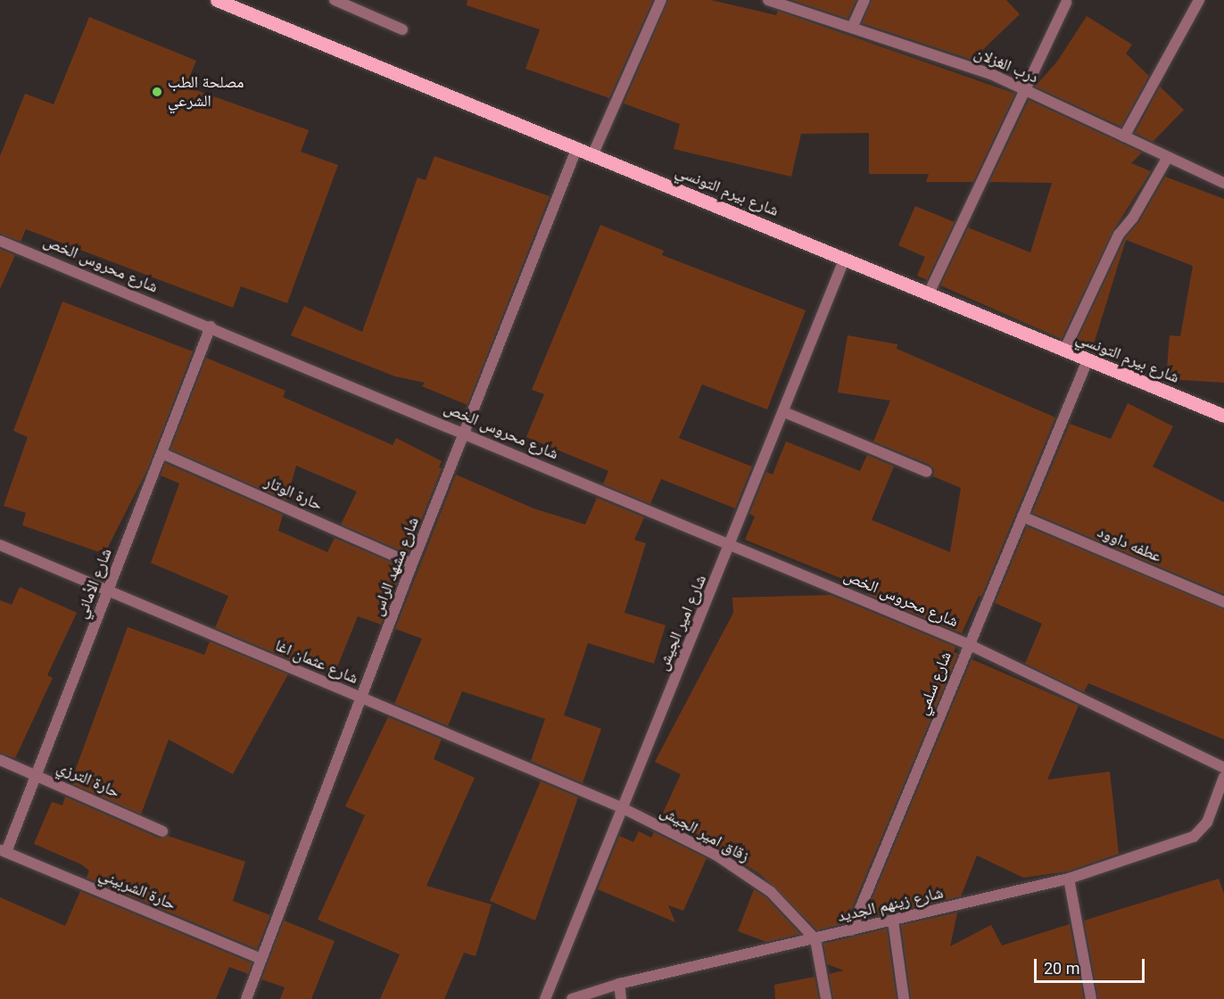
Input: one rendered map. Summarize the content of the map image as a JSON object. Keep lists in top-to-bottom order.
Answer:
{
  "streets": {
    "main road": ["شارع بيرم التونسي"],
    "street": [
      "درب الغزلان",
      "شارع محروس الخص",
      "حارة الوتار",
      "عطفه داوود",
      "شارع مشهد الراس",
      "شارع الأماني",
      "شارع امير الجيش",
      "شارع عثمان اغا",
      "شارع سلمي",
      "حارة الترزي",
      "زقاق امير الجيش",
      "حارة الشربيني",
      "شارع زينهم الجديد"
    ]
  },
  "crossings": [
    ["شارع بيرم التونسي", "شارع مشهد الراس"],
    ["شارع بيرم التونسي", "شارع امير الجيش"],
    ["شارع بيرم التونسي", "شارع سلمي"],
    ["شارع محروس الخص", "شارع مشهد الراس"],
    ["شارع محروس الخص", "شارع الأماني"],
    ["شارع محروس الخص", "شارع امير الجيش"],
    ["شارع محروس الخص", "شارع سلمي"],
    ["حارة الوتار", "شارع مشهد الراس"],
    ["حارة الوتار", "شارع الأماني"],
    ["عطفه داوود", "شارع سلمي"],
    ["شارع مشهد الراس", "شارع عثمان اغا"],
    ["شارع مشهد الراس", "حارة الشربيني"],
    ["شارع الأماني", "شارع عثمان اغا"],
    ["شارع الأماني", "حارة الترزي"],
    ["شارع الأماني", "حارة الشربيني"],
    ["شارع امير الجيش", "شارع عثمان اغا"],
    ["شارع امير الجيش", "زقاق امير الجيش"],
    ["شارع عثمان اغا", "زقاق امير الجيش"],
    ["شارع سلمي", "شارع زينهم الجديد"],
    ["زقاق امير الجيش", "شارع زينهم الجديد"]
  ],
  "places": ["مصلحة الطب الشرعي"],
  "scale_bar": "20 m"
}
